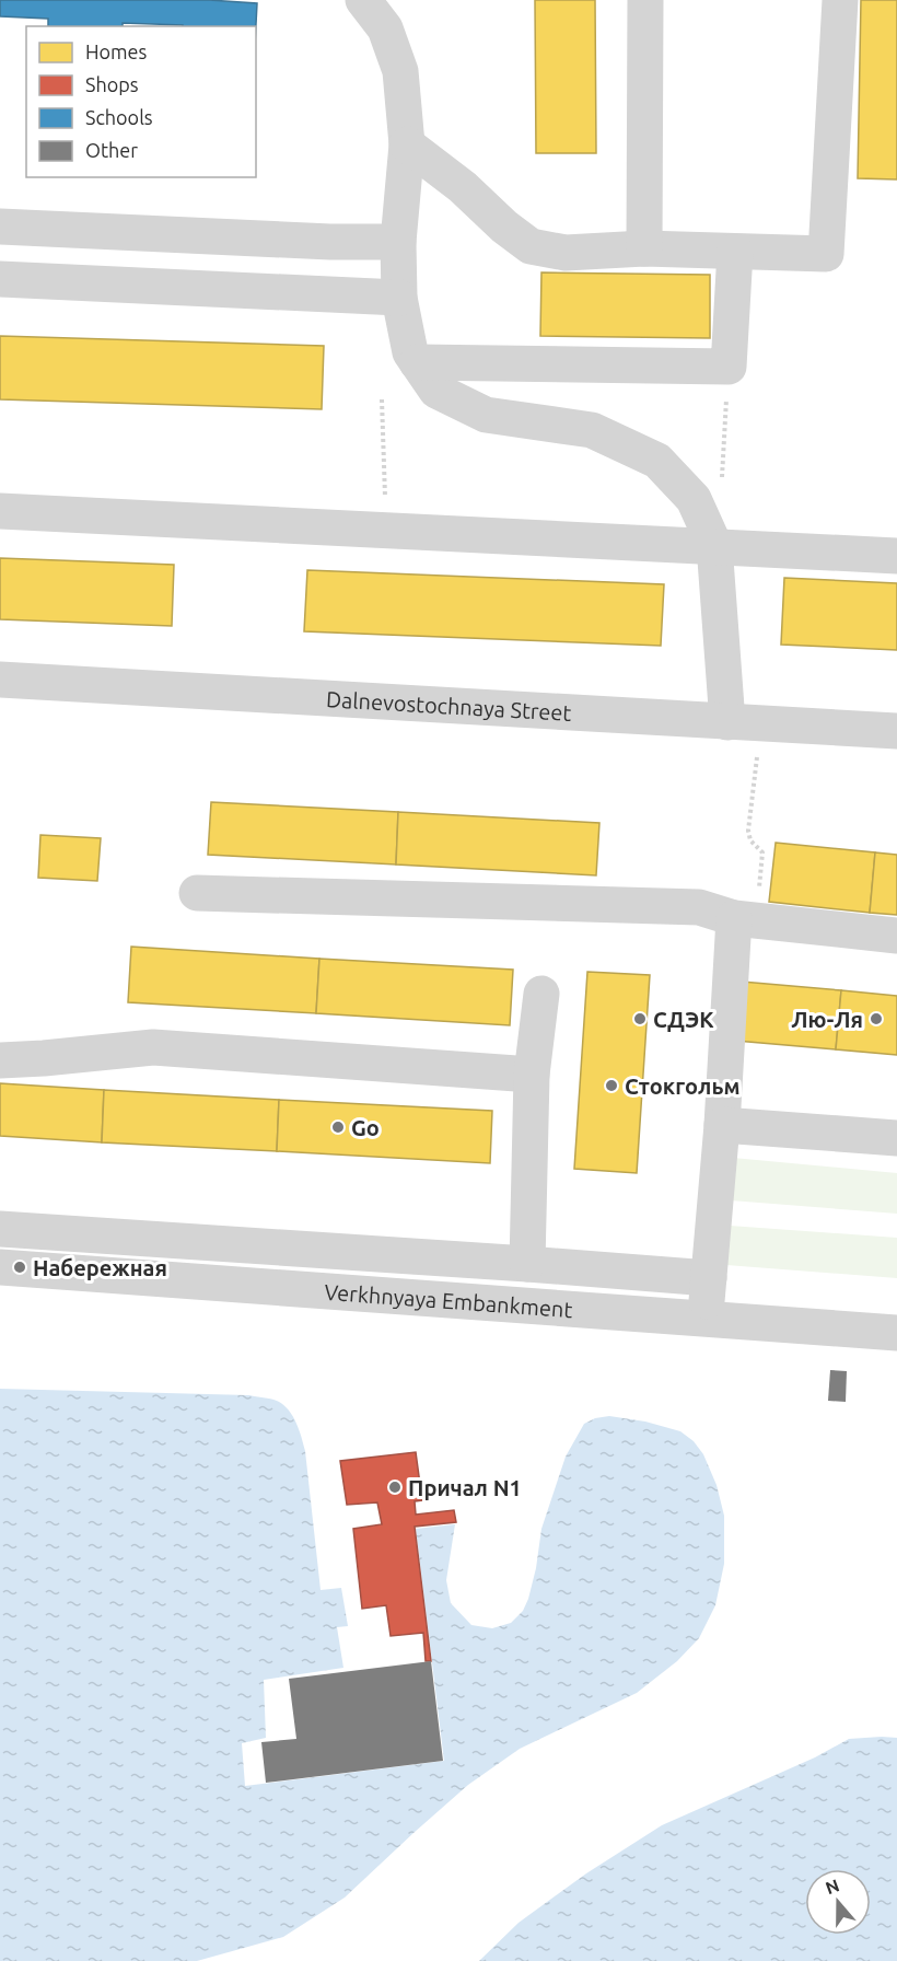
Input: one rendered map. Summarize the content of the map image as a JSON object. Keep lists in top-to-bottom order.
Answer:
{
  "streets": {
    "street": ["Dalnevostochnaya Street", "Verkhnyaya Embankment"]
  },
  "places": [
    "СДЭК",
    "Лю-Ля",
    "Стокгольм",
    "Go",
    "Набережная",
    "Причал N1"
  ],
  "legend": [
    "Homes",
    "Shops",
    "Schools",
    "Other"
  ],
  "north": "top"
}
